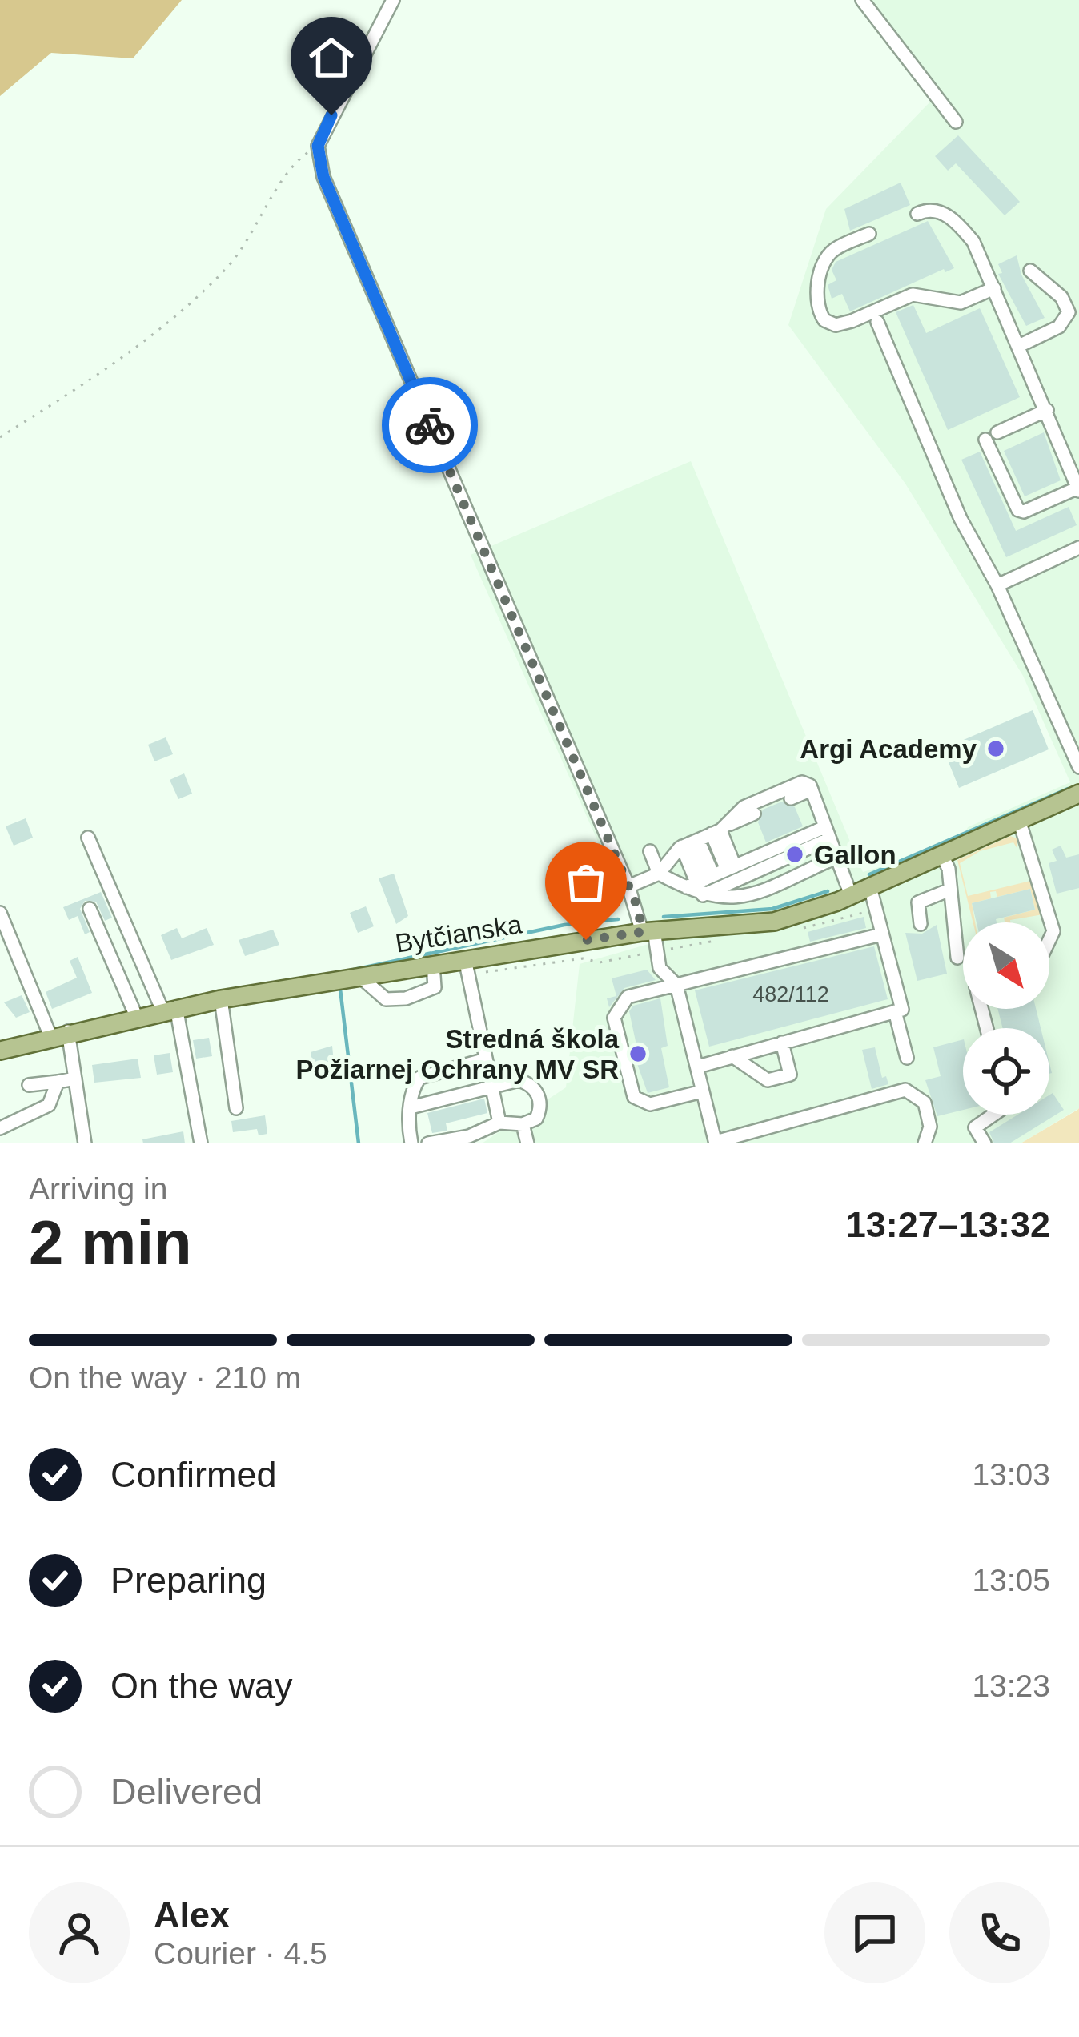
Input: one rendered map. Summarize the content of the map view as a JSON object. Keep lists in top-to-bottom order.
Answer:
{
  "streets": {
    "main road": ["Bytčianska"]
  },
  "places": ["Argi Academy", "Gallon", "Stredná škola Požiarnej Ochrany MV SR"],
  "house_numbers": ["482/112"],
  "north": "bottom right",
  "page": {
    "heading": ["2 min", "Arriving in", "13:27–13:32"],
    "panel": ["Alex", "Courier · 4.5"],
    "bar": "On the way · 210 m",
    "list": [
      ["Confirmed", "13:03"],
      ["Preparing", "13:05"],
      ["On the way", "13:23"],
      "Delivered"
    ]
  }
}
